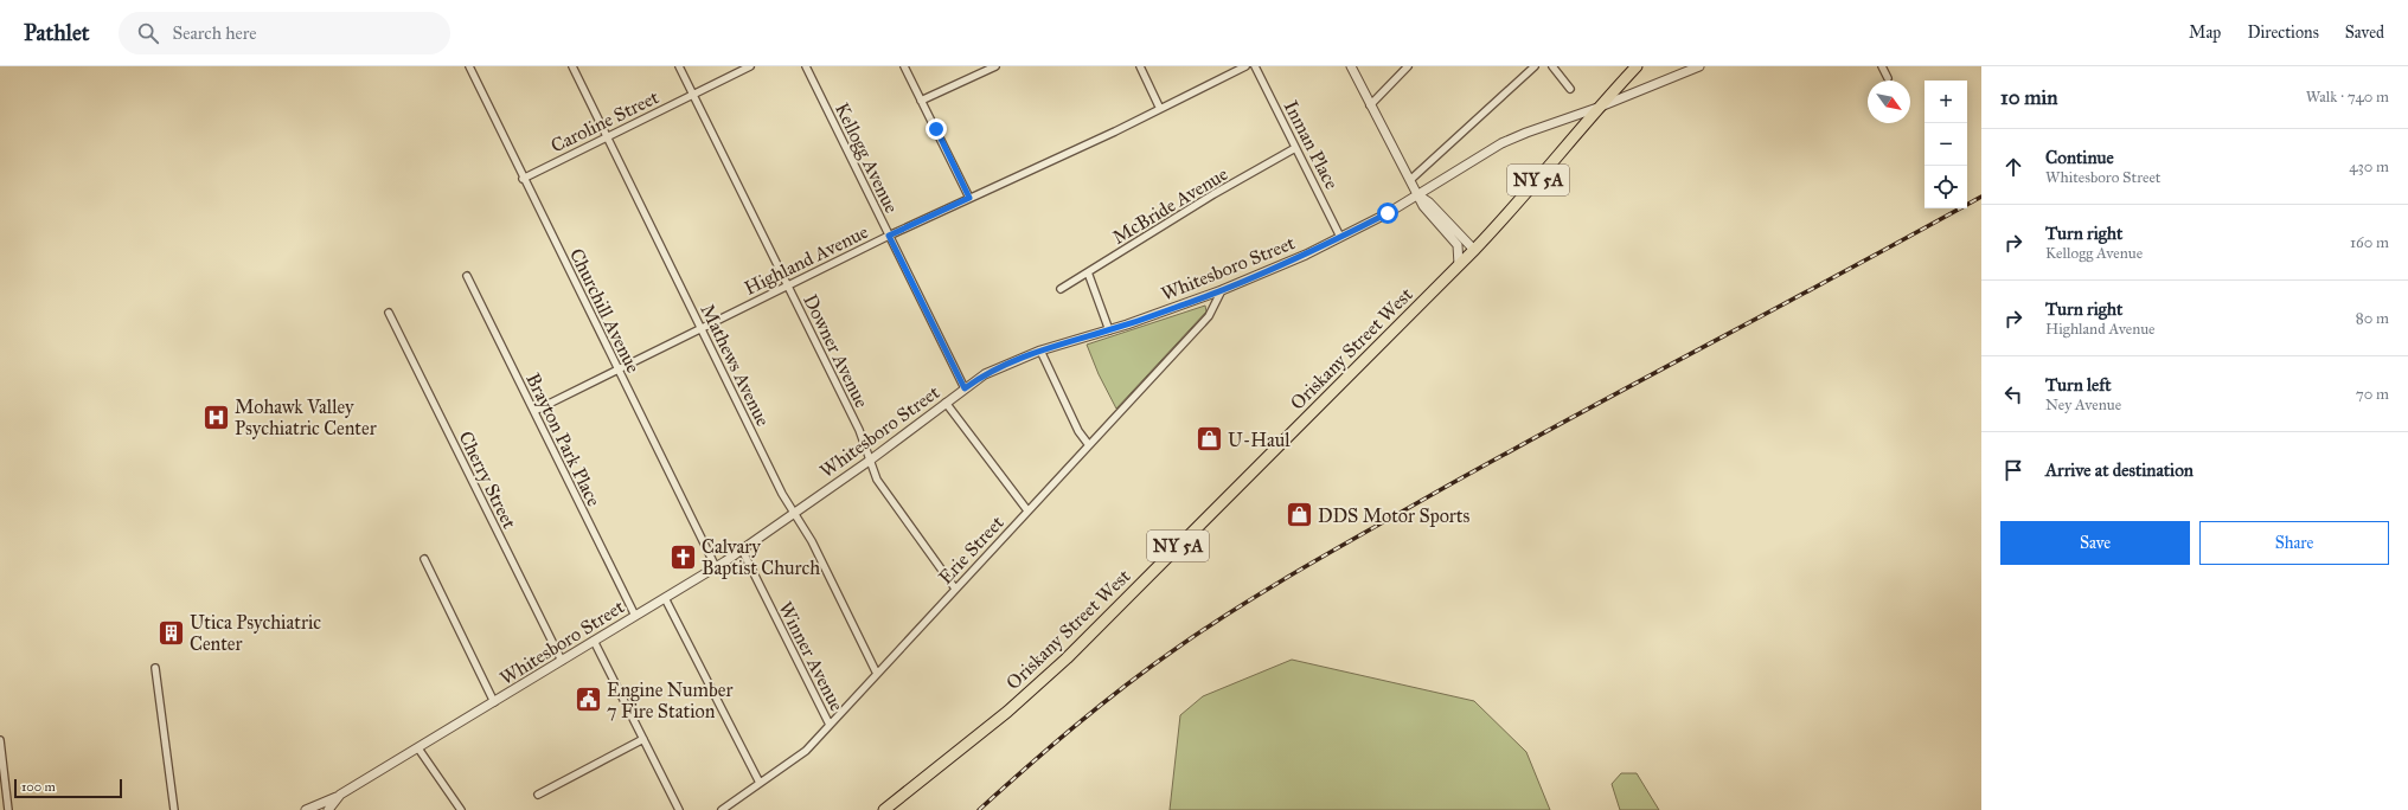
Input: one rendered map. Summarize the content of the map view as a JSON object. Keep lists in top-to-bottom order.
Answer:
{
  "streets": {
    "main road": ["NY 5A", "Oriskany Street West"],
    "street": [
      "Caroline Street",
      "Inman Place",
      "Kellogg Avenue",
      "McBride Avenue",
      "Highland Avenue",
      "Whitesboro Street",
      "Churchill Avenue",
      "Downer Avenue",
      "Mathews Avenue",
      "Brayton Park Place",
      "Cherry Street",
      "Erie Street",
      "Winner Avenue"
    ]
  },
  "crossings": [
    ["Caroline Street", "Churchill Avenue"],
    ["Caroline Street", "Downer Avenue"],
    ["Caroline Street", "Mathews Avenue"],
    ["Inman Place", "McBride Avenue"],
    ["Inman Place", "Whitesboro Street"],
    ["Kellogg Avenue", "Highland Avenue"],
    ["Kellogg Avenue", "Whitesboro Street"],
    ["NY 5A", "Whitesboro Street"],
    ["NY 5A", "Oriskany Street West"],
    ["Highland Avenue", "Churchill Avenue"],
    ["Highland Avenue", "Downer Avenue"],
    ["Highland Avenue", "Mathews Avenue"],
    ["Highland Avenue", "Brayton Park Place"],
    ["Whitesboro Street", "Churchill Avenue"],
    ["Whitesboro Street", "Oriskany Street West"],
    ["Whitesboro Street", "Downer Avenue"],
    ["Whitesboro Street", "Mathews Avenue"],
    ["Whitesboro Street", "Brayton Park Place"],
    ["Whitesboro Street", "Cherry Street"],
    ["Whitesboro Street", "Erie Street"],
    ["Whitesboro Street", "Winner Avenue"],
    ["Downer Avenue", "Erie Street"],
    ["Mathews Avenue", "Erie Street"],
    ["Erie Street", "Winner Avenue"]
  ],
  "places": {
    "hospital": ["Mohawk Valley Psychiatric Center"],
    "shop": ["U-Haul", "DDS Motor Sports"],
    "church": ["Calvary Baptist Church"],
    "building": ["Utica Psychiatric Center"],
    "public building": ["Engine Number 7 Fire Station"]
  },
  "scale_bar": "100 m",
  "north": "bottom right",
  "page": {
    "header": "Pathlet",
    "search": "Search here",
    "nav": ["Map", "Directions", "Saved"],
    "heading": ["10 min", "Walk · 740 m"],
    "map_buttons": ["+", "−"],
    "list": [
      ["Continue", "Whitesboro Street", "430 m"],
      ["Turn right", "Kellogg Avenue", "160 m"],
      ["Turn right", "Highland Avenue", "80 m"],
      ["Turn left", "Ney Avenue", "70 m"],
      "Arrive at destination"
    ],
    "buttons": ["Save", "Share"],
    "scale": "100 m"
  }
}
